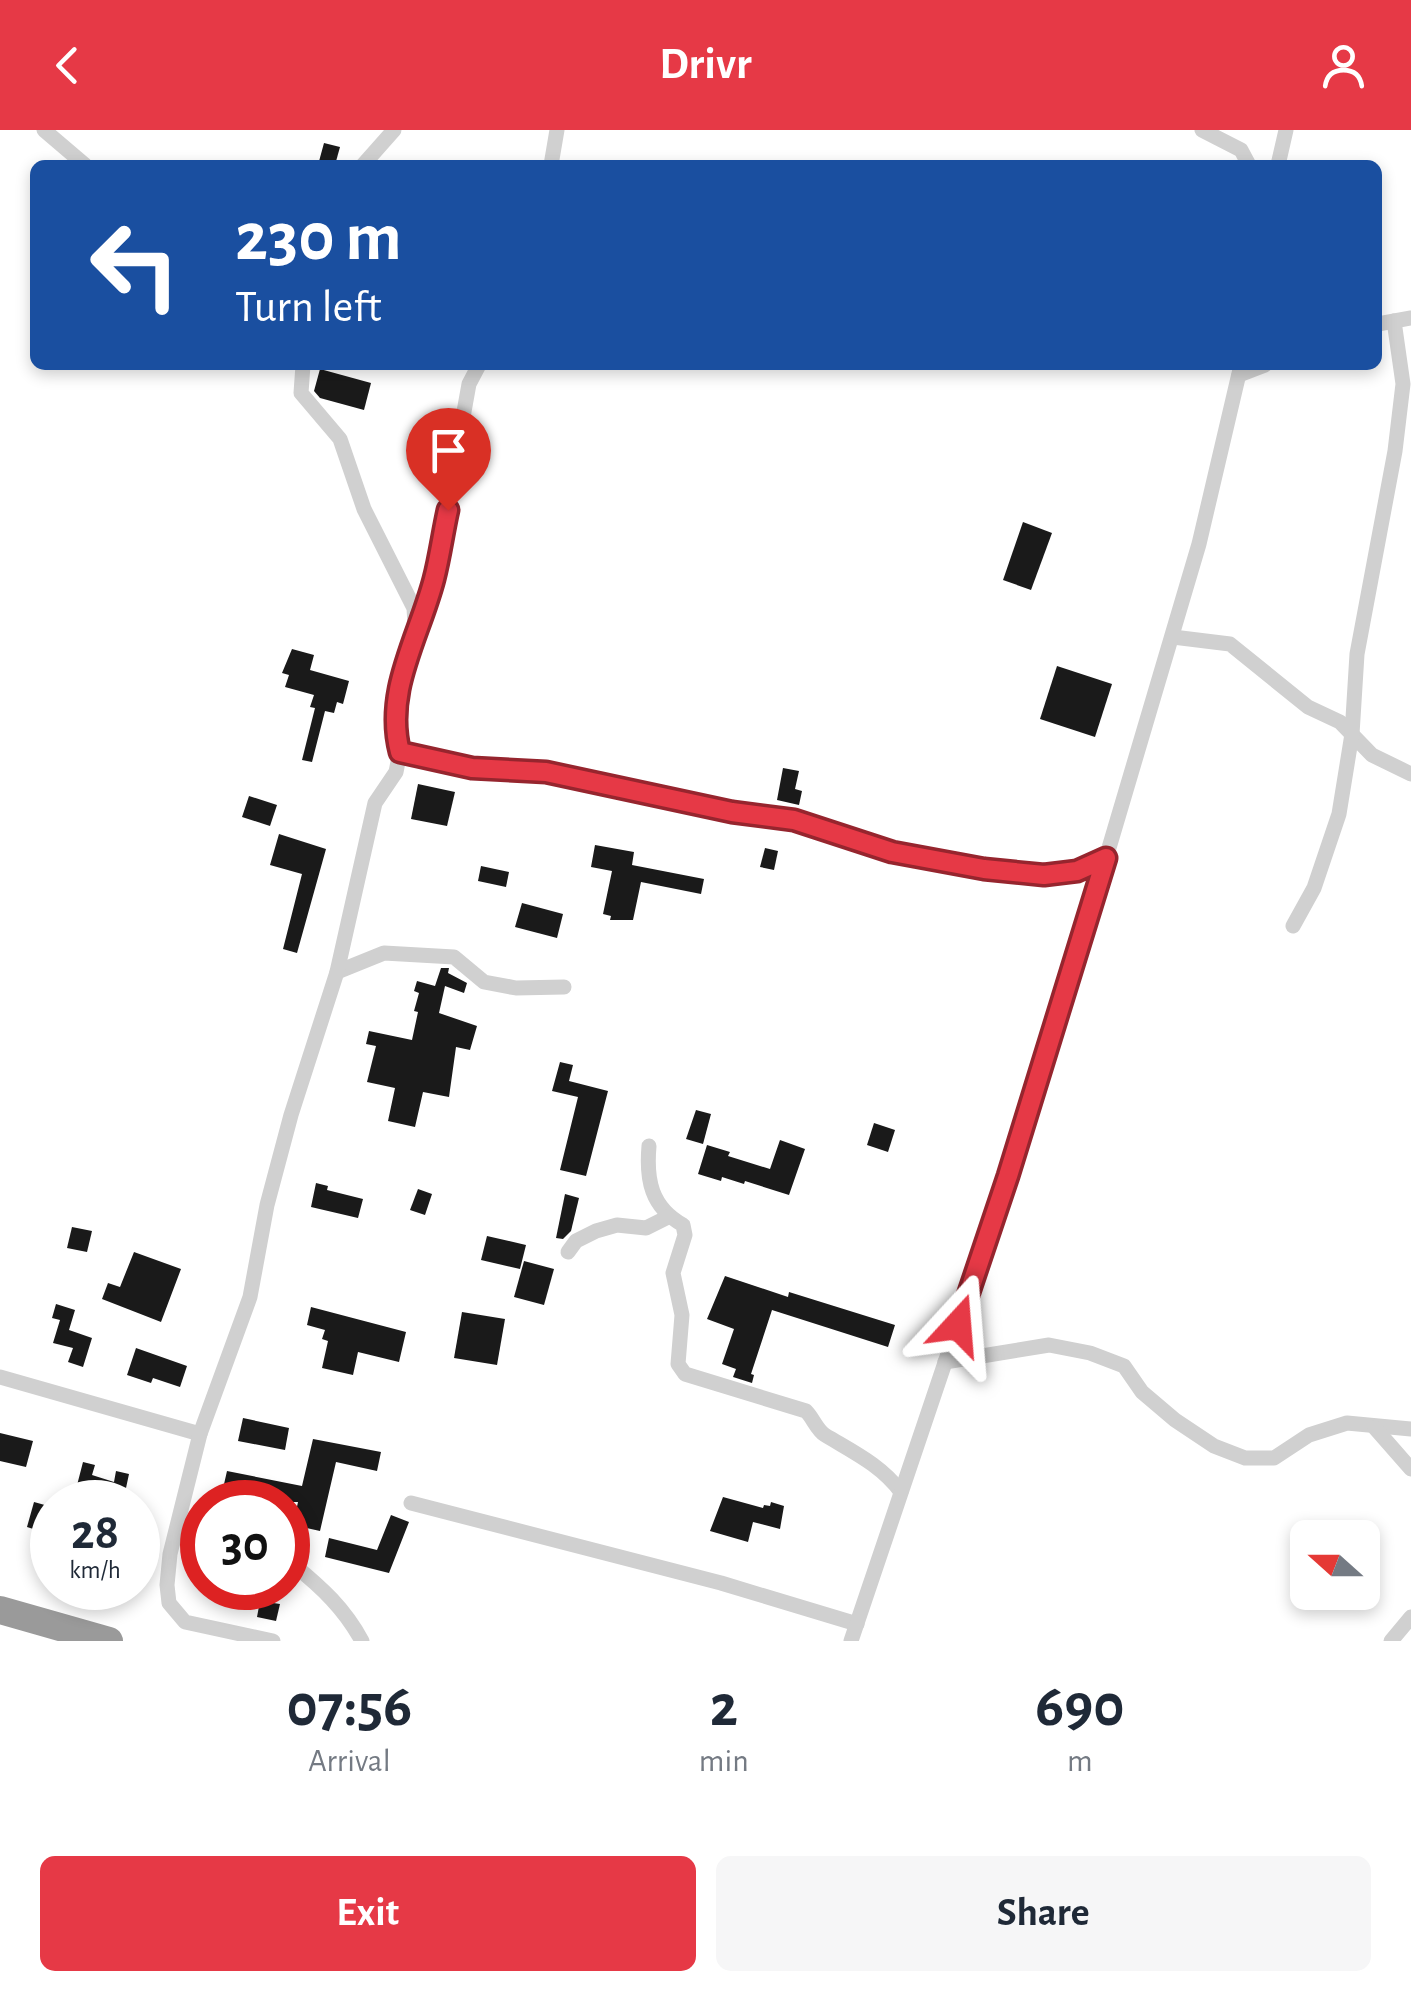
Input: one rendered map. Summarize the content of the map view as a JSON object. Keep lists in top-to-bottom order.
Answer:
{
  "north": "left",
  "page": {
    "header": "Drivr",
    "turn": ["230 m", "Turn left"],
    "speed": "28 km/h",
    "limit": "30",
    "eta": [
      "07:56",
      "Arrival",
      "2",
      "min",
      "690",
      "m"
    ],
    "buttons": ["Exit", "Share"]
  }
}
